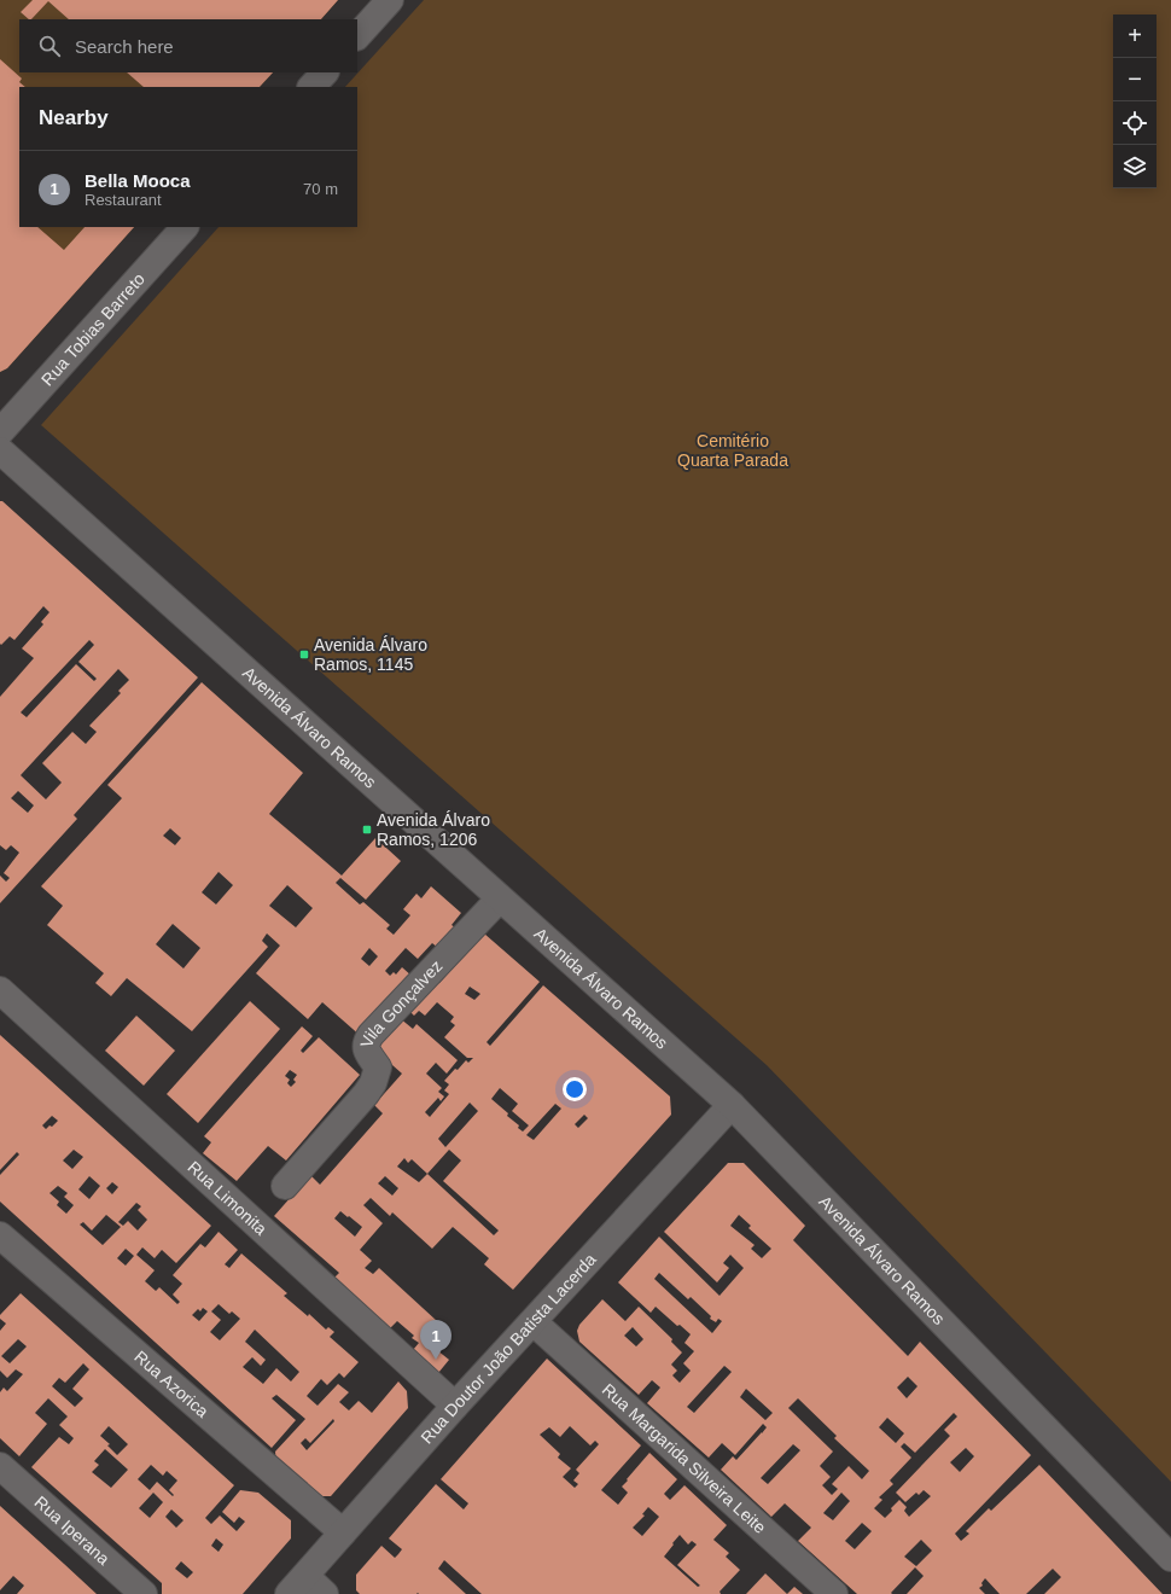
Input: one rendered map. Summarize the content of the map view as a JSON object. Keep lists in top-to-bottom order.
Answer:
{
  "streets": {
    "street": [
      "Rua Tobias Barreto",
      "Avenida Álvaro Ramos",
      "Vila Gonçalvez",
      "Rua Limonita",
      "Rua Doutor João Batista Lacerda",
      "Rua Azorica",
      "Rua Margarida Silveira Leite",
      "Rua Iperana"
    ]
  },
  "crossings": [
    ["Avenida Álvaro Ramos", "Vila Gonçalvez"],
    ["Avenida Álvaro Ramos", "Rua Doutor João Batista Lacerda"],
    ["Rua Limonita", "Rua Doutor João Batista Lacerda"],
    ["Rua Doutor João Batista Lacerda", "Rua Azorica"],
    ["Rua Doutor João Batista Lacerda", "Rua Margarida Silveira Leite"]
  ],
  "parks": ["Cemitério Quarta Parada"],
  "places": {
    "transit": ["Avenida Álvaro Ramos, 1145", "Avenida Álvaro Ramos, 1206"]
  },
  "page": {
    "map_buttons": ["+", "−"],
    "search": "Search here",
    "heading": "Nearby",
    "list": [
      {
        "mark": "1",
        "name": "Bella Mooca",
        "note": "Restaurant",
        "value": "70 m"
      }
    ],
    "pins": "1"
  }
}
